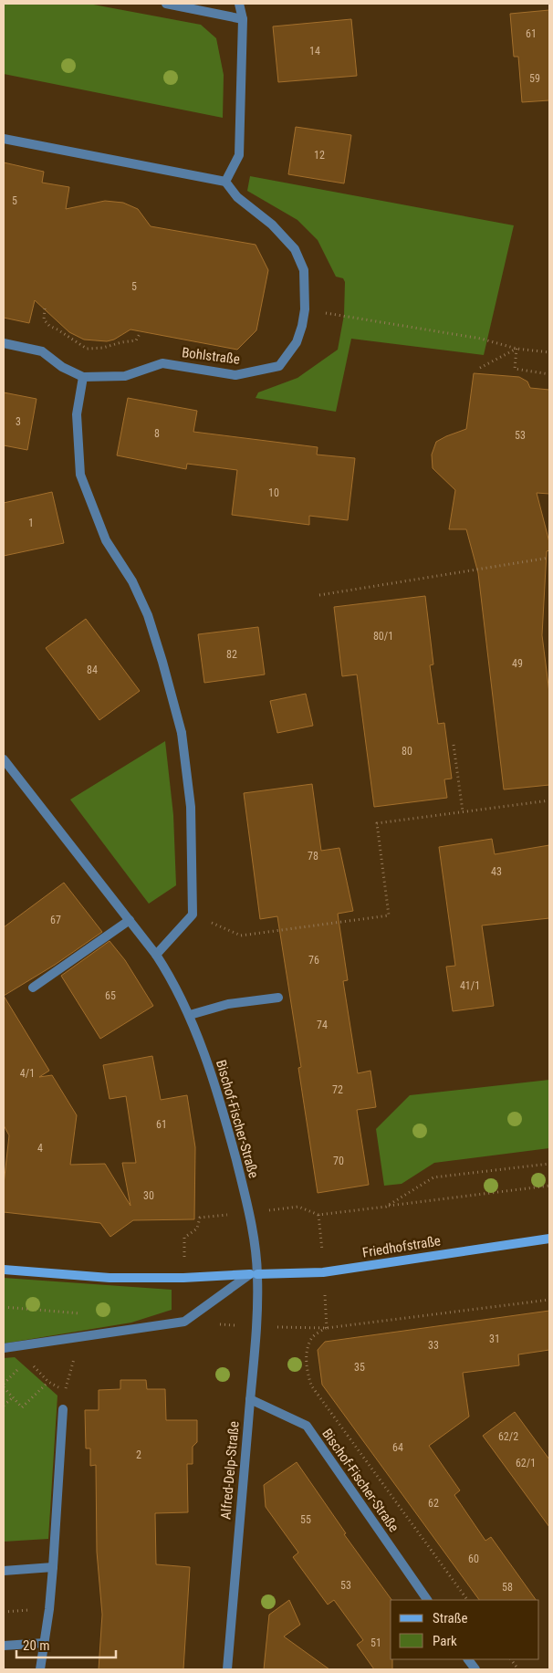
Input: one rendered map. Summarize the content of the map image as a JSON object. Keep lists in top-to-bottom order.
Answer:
{
  "streets": {
    "main road": ["Friedhofstraße"],
    "street": ["Bohlstraße", "Bischof-Fischer-Straße", "Alfred-Delp-Straße"]
  },
  "crossings": [
    ["Bischof-Fischer-Straße", "Friedhofstraße"],
    ["Bischof-Fischer-Straße", "Alfred-Delp-Straße"],
    ["Friedhofstraße", "Alfred-Delp-Straße"]
  ],
  "house_numbers": [
    "61",
    "14",
    "59",
    "12",
    "5",
    "5",
    "3",
    "8",
    "53",
    "10",
    "1",
    "80/1",
    "82",
    "49",
    "84",
    "80",
    "78",
    "43",
    "67",
    "76",
    "41/1",
    "65",
    "74",
    "4/1",
    "72",
    "61",
    "4",
    "70",
    "30",
    "31",
    "33",
    "35",
    "62/2",
    "64",
    "2",
    "62/1",
    "62",
    "55",
    "60",
    "53",
    "58",
    "51"
  ],
  "legend": ["Straße", "Park"],
  "scale_bar": "20 m"
}
